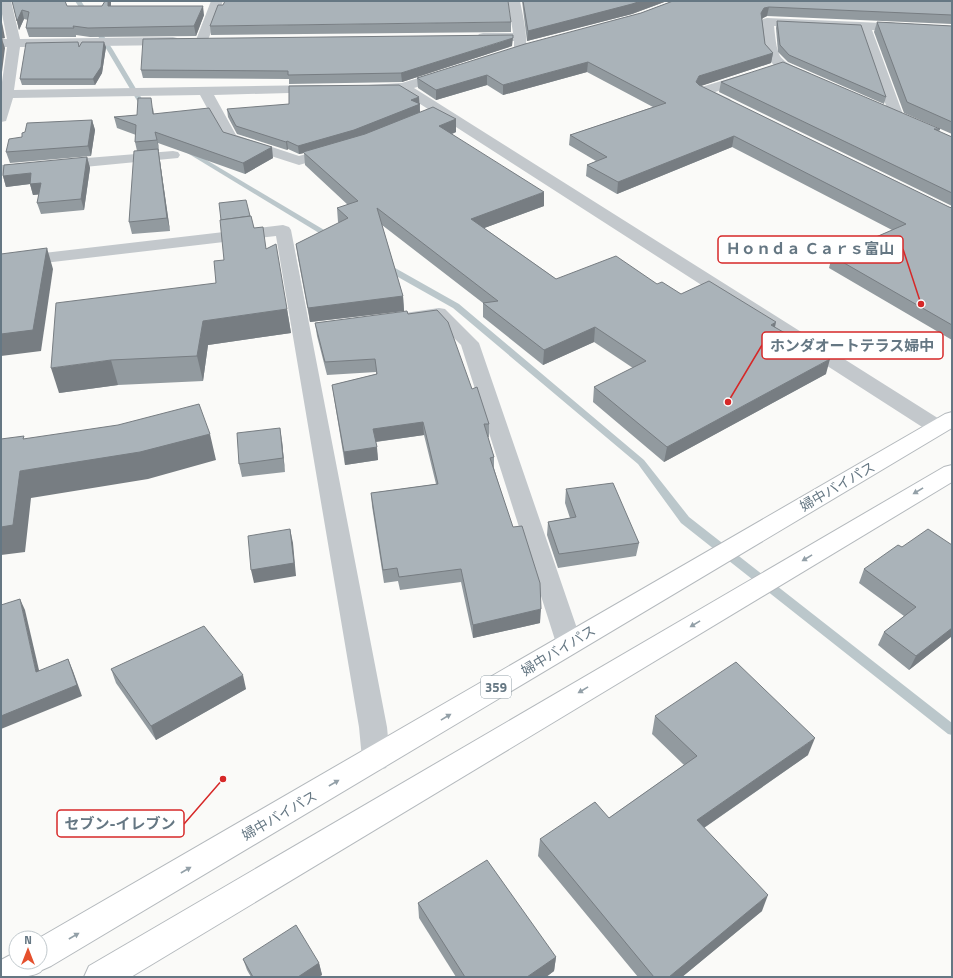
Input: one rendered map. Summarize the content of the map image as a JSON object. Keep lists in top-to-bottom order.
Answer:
{
  "streets": {
    "highway": ["婦中バイパス", "359"]
  },
  "places": ["Ｈｏｎｄａ Ｃａｒｓ富山", "ホンダオートテラス婦中", "セブン-イレブン"],
  "north": "top"
}
